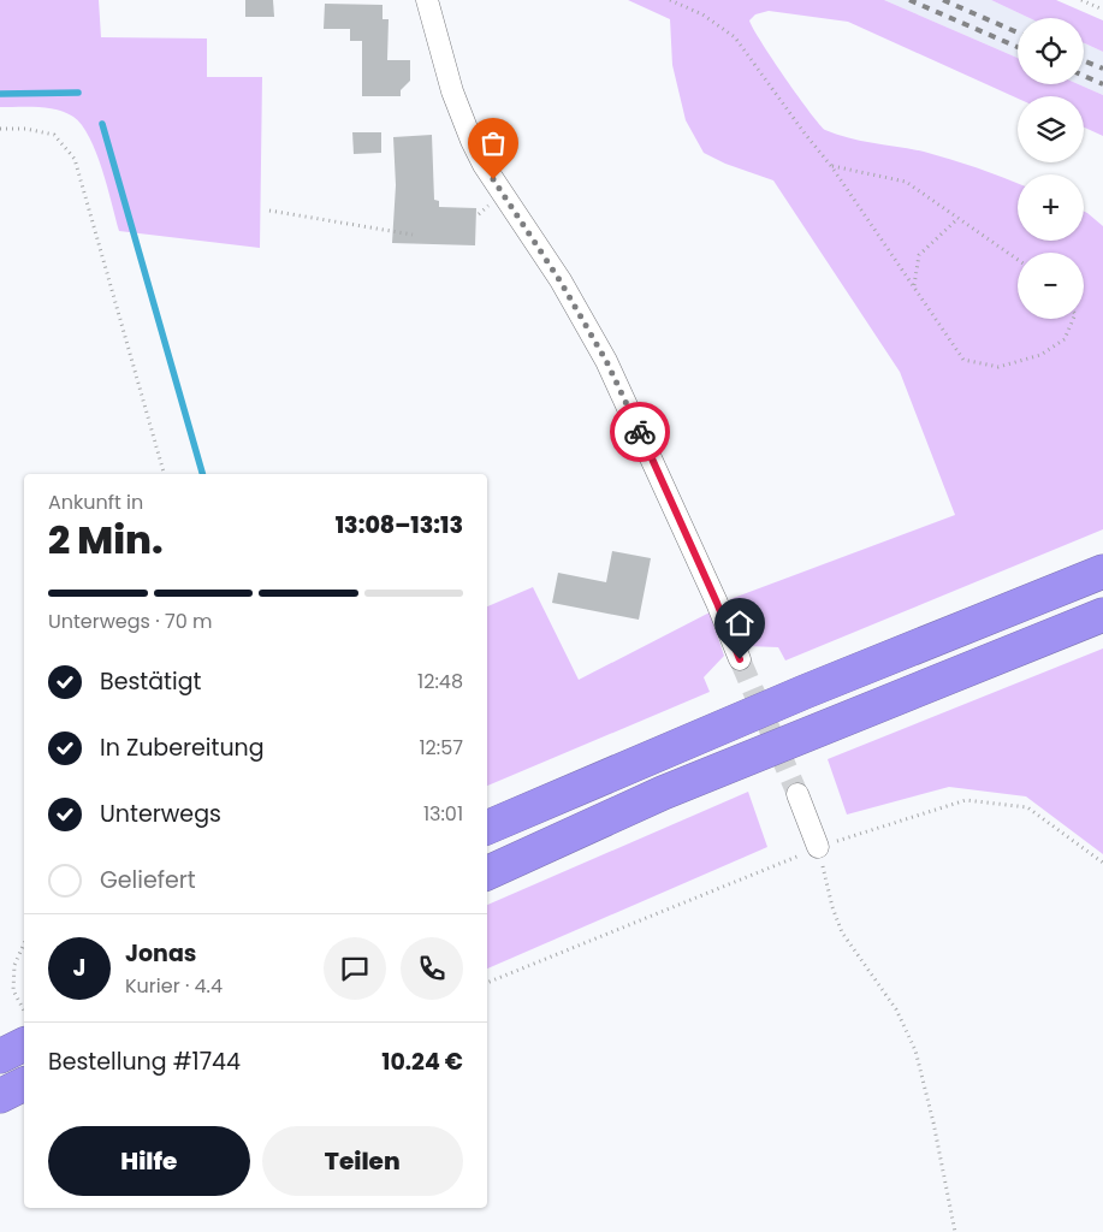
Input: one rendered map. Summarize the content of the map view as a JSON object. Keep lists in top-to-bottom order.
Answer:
{
  "page": {
    "map_buttons": ["+", "−"],
    "heading": ["2 Min.", "Ankunft in", "13:08–13:13"],
    "panel": [
      "Jonas",
      "Kurier · 4.4",
      "Bestellung #1744",
      "10.24 €"
    ],
    "bar": "Unterwegs · 70 m",
    "list": [
      ["Bestätigt", "12:48"],
      ["In Zubereitung", "12:57"],
      ["Unterwegs", "13:01"],
      "Geliefert"
    ],
    "round": "J",
    "buttons": ["Hilfe", "Teilen"]
  }
}
